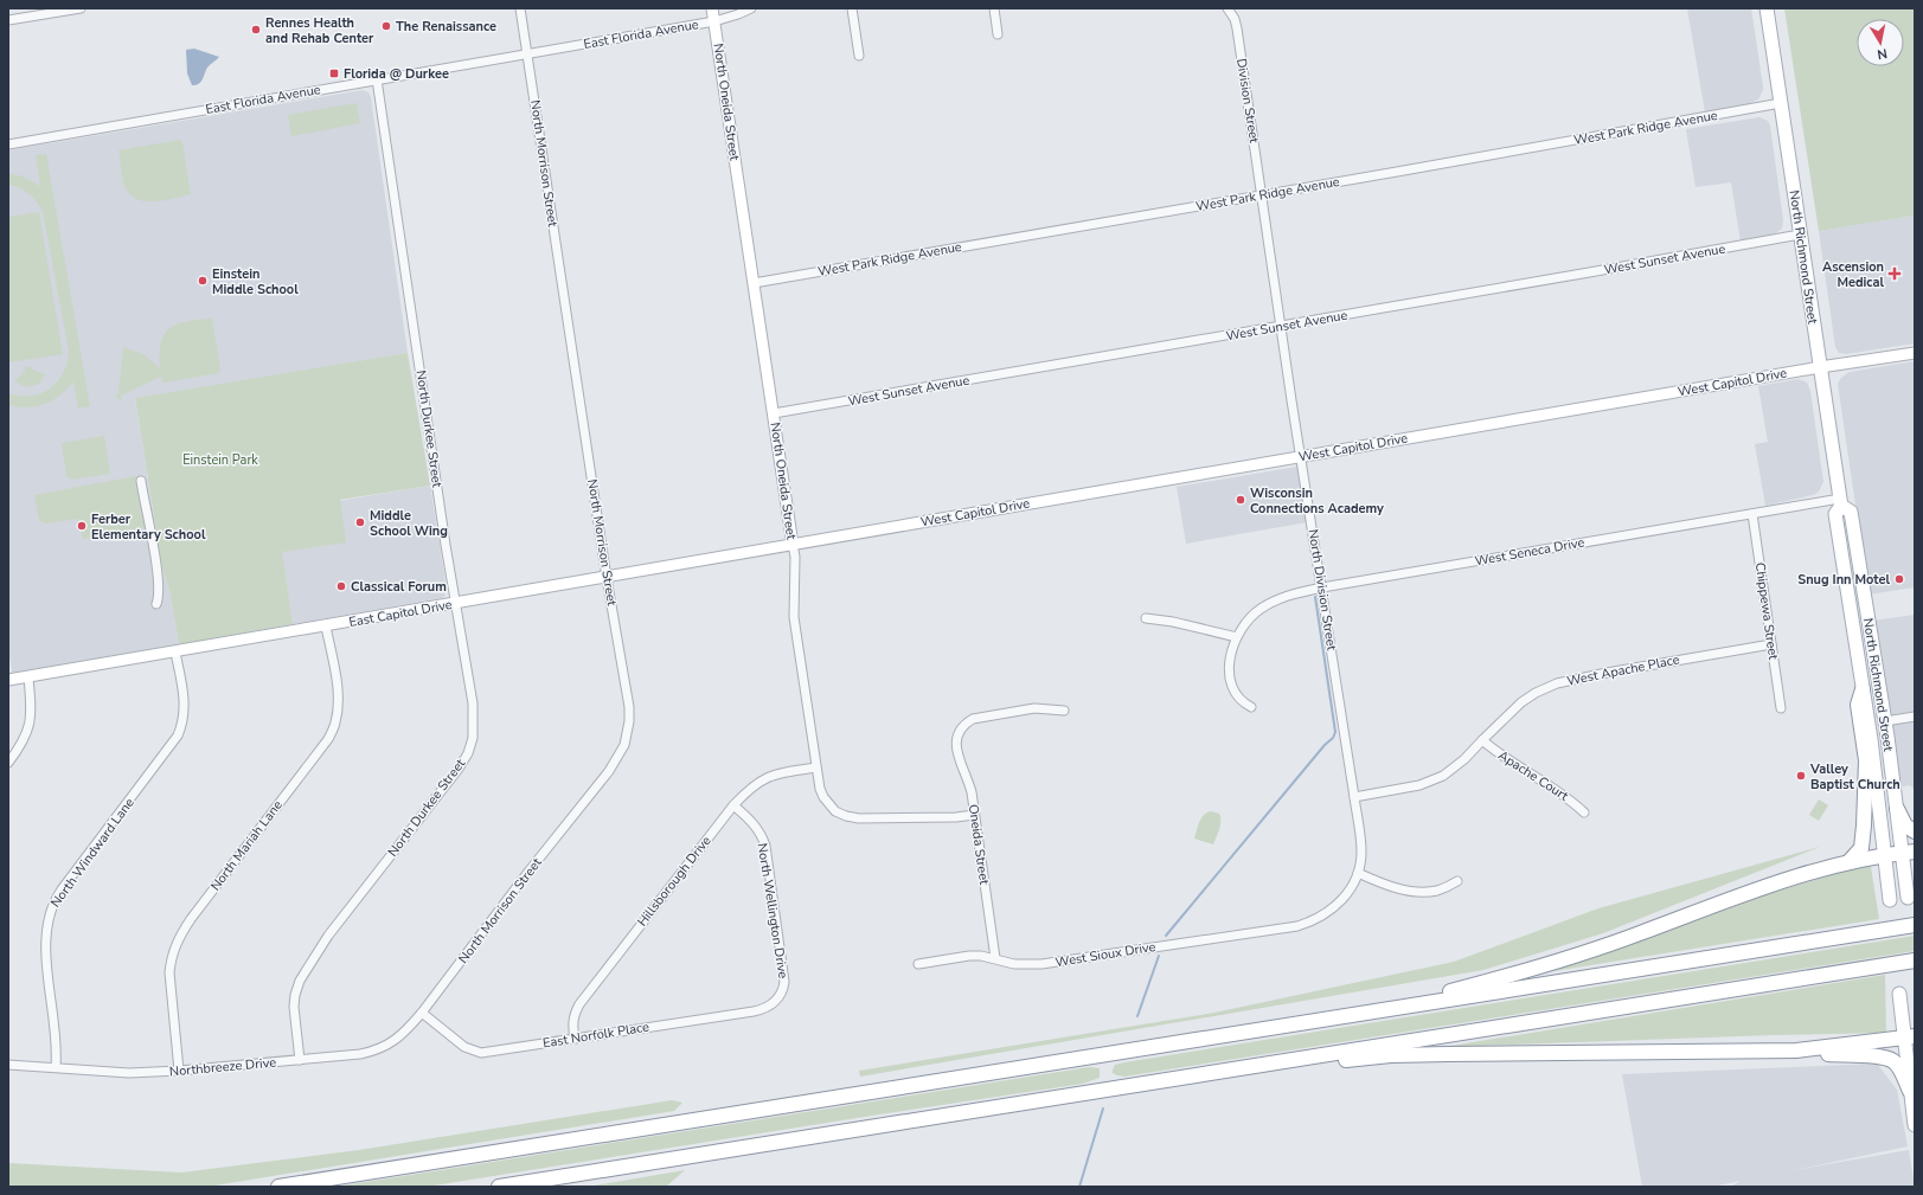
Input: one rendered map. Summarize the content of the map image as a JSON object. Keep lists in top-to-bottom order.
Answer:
{
  "streets": {
    "main road": ["North Richmond Street"],
    "street": [
      "East Florida Avenue",
      "Division Street",
      "North Oneida Street",
      "West Park Ridge Avenue",
      "North Morrison Street",
      "West Sunset Avenue",
      "West Capitol Drive",
      "North Durkee Street",
      "West Seneca Drive",
      "North Division Street",
      "Chippewa Street",
      "East Capitol Drive",
      "West Apache Place",
      "Apache Court",
      "Oneida Street",
      "North Mariah Lane",
      "North Windward Lane",
      "Hillsborough Drive",
      "North Wellington Drive",
      "West Sioux Drive",
      "East Norfolk Place",
      "Northbreeze Drive"
    ]
  },
  "crossings": [
    ["East Florida Avenue", "North Oneida Street"],
    ["East Florida Avenue", "North Morrison Street"],
    ["East Florida Avenue", "North Durkee Street"],
    ["Division Street", "West Park Ridge Avenue"],
    ["Division Street", "North Division Street"],
    ["North Oneida Street", "West Park Ridge Avenue"],
    ["North Oneida Street", "West Sunset Avenue"],
    ["North Oneida Street", "West Capitol Drive"],
    ["North Oneida Street", "East Capitol Drive"],
    ["North Oneida Street", "Oneida Street"],
    ["North Oneida Street", "Hillsborough Drive"],
    ["West Park Ridge Avenue", "North Richmond Street"],
    ["West Park Ridge Avenue", "North Division Street"],
    ["North Morrison Street", "East Capitol Drive"],
    ["North Morrison Street", "East Norfolk Place"],
    ["North Morrison Street", "Northbreeze Drive"],
    ["North Richmond Street", "West Sunset Avenue"],
    ["North Richmond Street", "West Capitol Drive"],
    ["North Richmond Street", "West Seneca Drive"],
    ["West Sunset Avenue", "North Division Street"],
    ["West Capitol Drive", "North Division Street"],
    ["West Capitol Drive", "East Capitol Drive"],
    ["North Durkee Street", "East Capitol Drive"],
    ["North Durkee Street", "Northbreeze Drive"],
    ["West Seneca Drive", "North Division Street"],
    ["West Seneca Drive", "Chippewa Street"],
    ["North Division Street", "West Apache Place"],
    ["North Division Street", "West Sioux Drive"],
    ["Chippewa Street", "West Apache Place"],
    ["East Capitol Drive", "North Mariah Lane"],
    ["East Capitol Drive", "North Windward Lane"],
    ["West Apache Place", "Apache Court"],
    ["Oneida Street", "West Sioux Drive"],
    ["North Mariah Lane", "Northbreeze Drive"],
    ["North Windward Lane", "Northbreeze Drive"],
    ["Hillsborough Drive", "North Wellington Drive"],
    ["Hillsborough Drive", "East Norfolk Place"],
    ["North Wellington Drive", "East Norfolk Place"],
    ["East Norfolk Place", "Northbreeze Drive"]
  ],
  "parks": ["Einstein Park"],
  "places": {
    "other": [
      "The Renaissance",
      "Rennes Health and Rehab Center",
      "Einstein Middle School",
      "Wisconsin Connections Academy",
      "Middle School Wing",
      "Ferber Elementary School",
      "Snug Inn Motel",
      "Classical Forum",
      "Valley Baptist Church"
    ],
    "transit": ["Florida @ Durkee"],
    "health": ["Ascension Medical"]
  },
  "north": "bottom"
}
